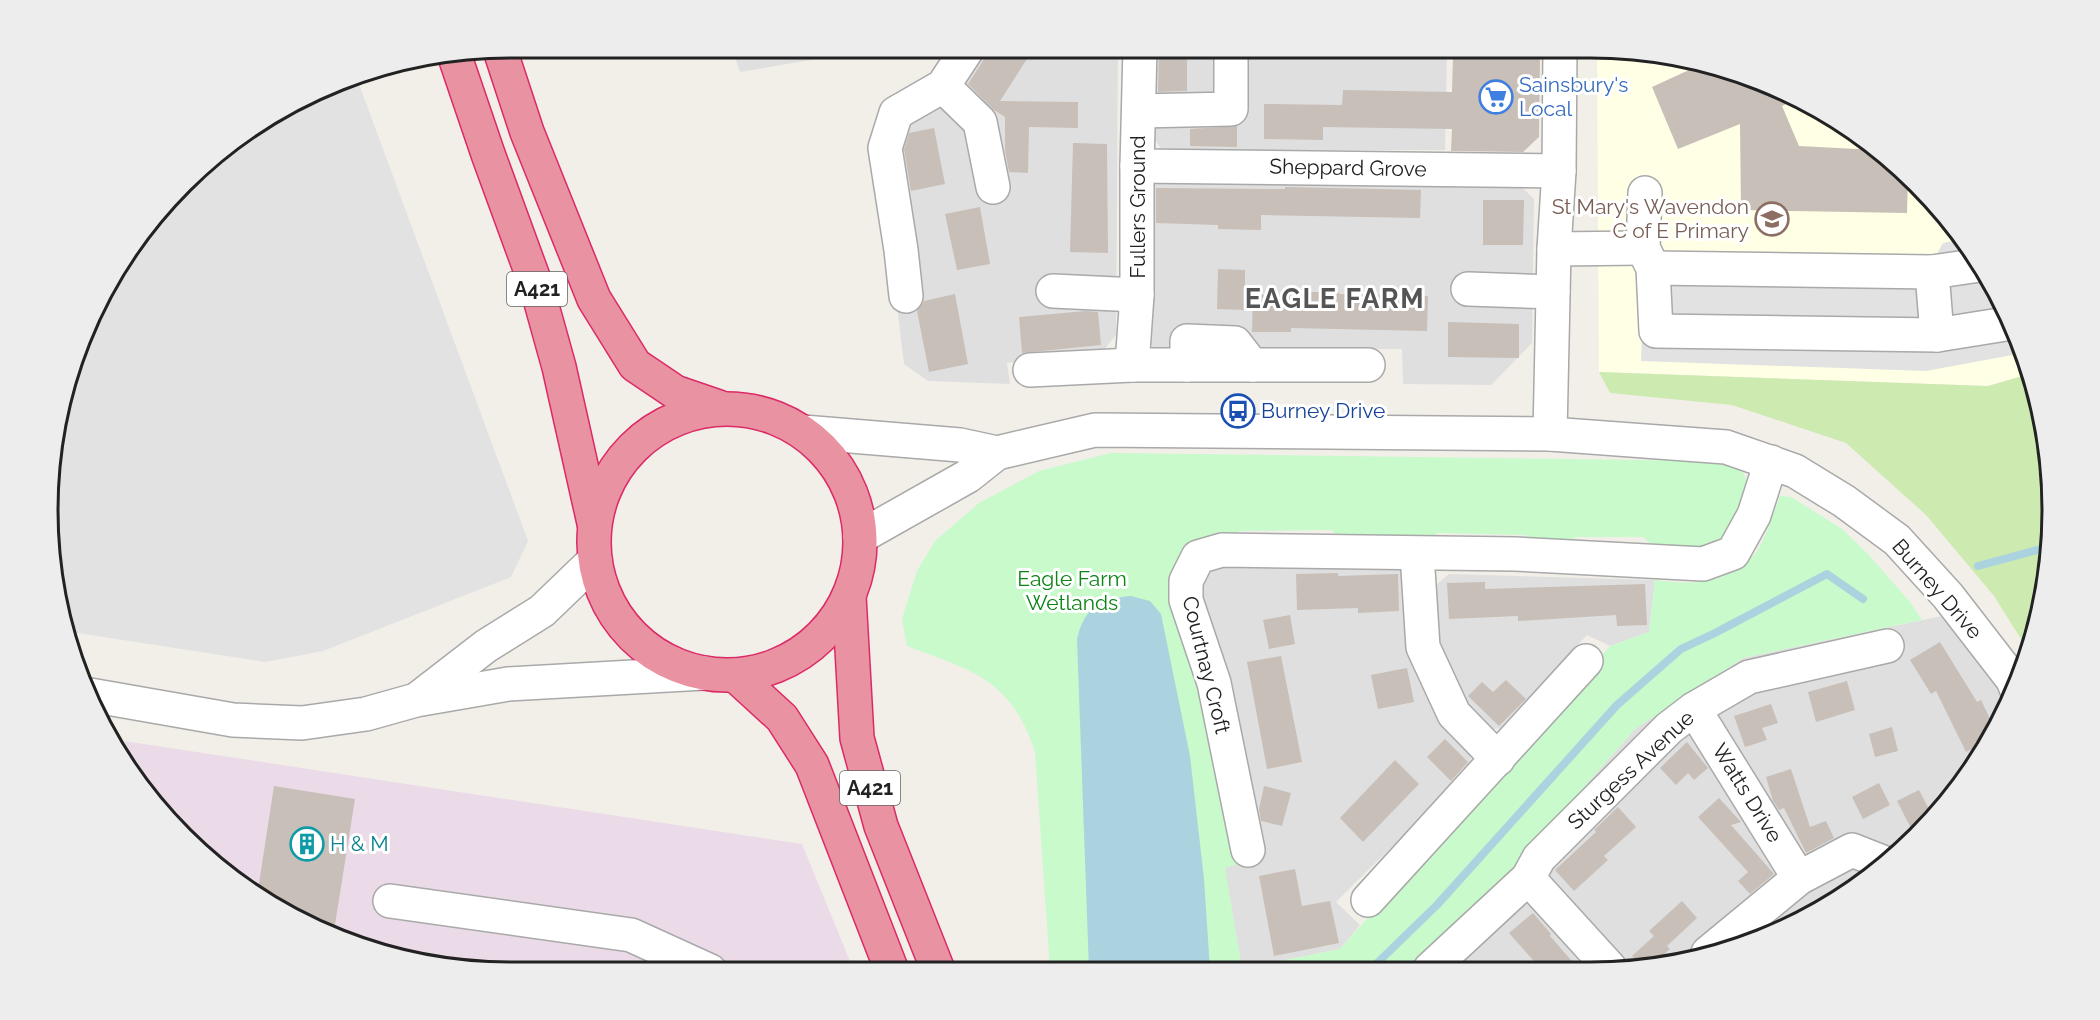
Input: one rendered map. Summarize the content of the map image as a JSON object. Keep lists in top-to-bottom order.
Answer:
{
  "streets": {
    "highway": ["A421"],
    "street": [
      "Sheppard Grove",
      "Fullers Ground",
      "Burney Drive",
      "Courtnay Croft",
      "Sturgess Avenue",
      "Watts Drive"
    ]
  },
  "crossings": [
    ["Sheppard Grove", "Fullers Ground"],
    ["Burney Drive", "Courtnay Croft"],
    ["Sturgess Avenue", "Watts Drive"]
  ],
  "districts": ["EAGLE FARM"],
  "parks": ["Eagle Farm Wetlands"],
  "places": {
    "supermarket": ["Sainsbury's Local"],
    "school or university": ["St Mary's Wavendon C of E Primary"],
    "bus stop": ["Burney Drive"],
    "building": ["H & M"]
  }
}
